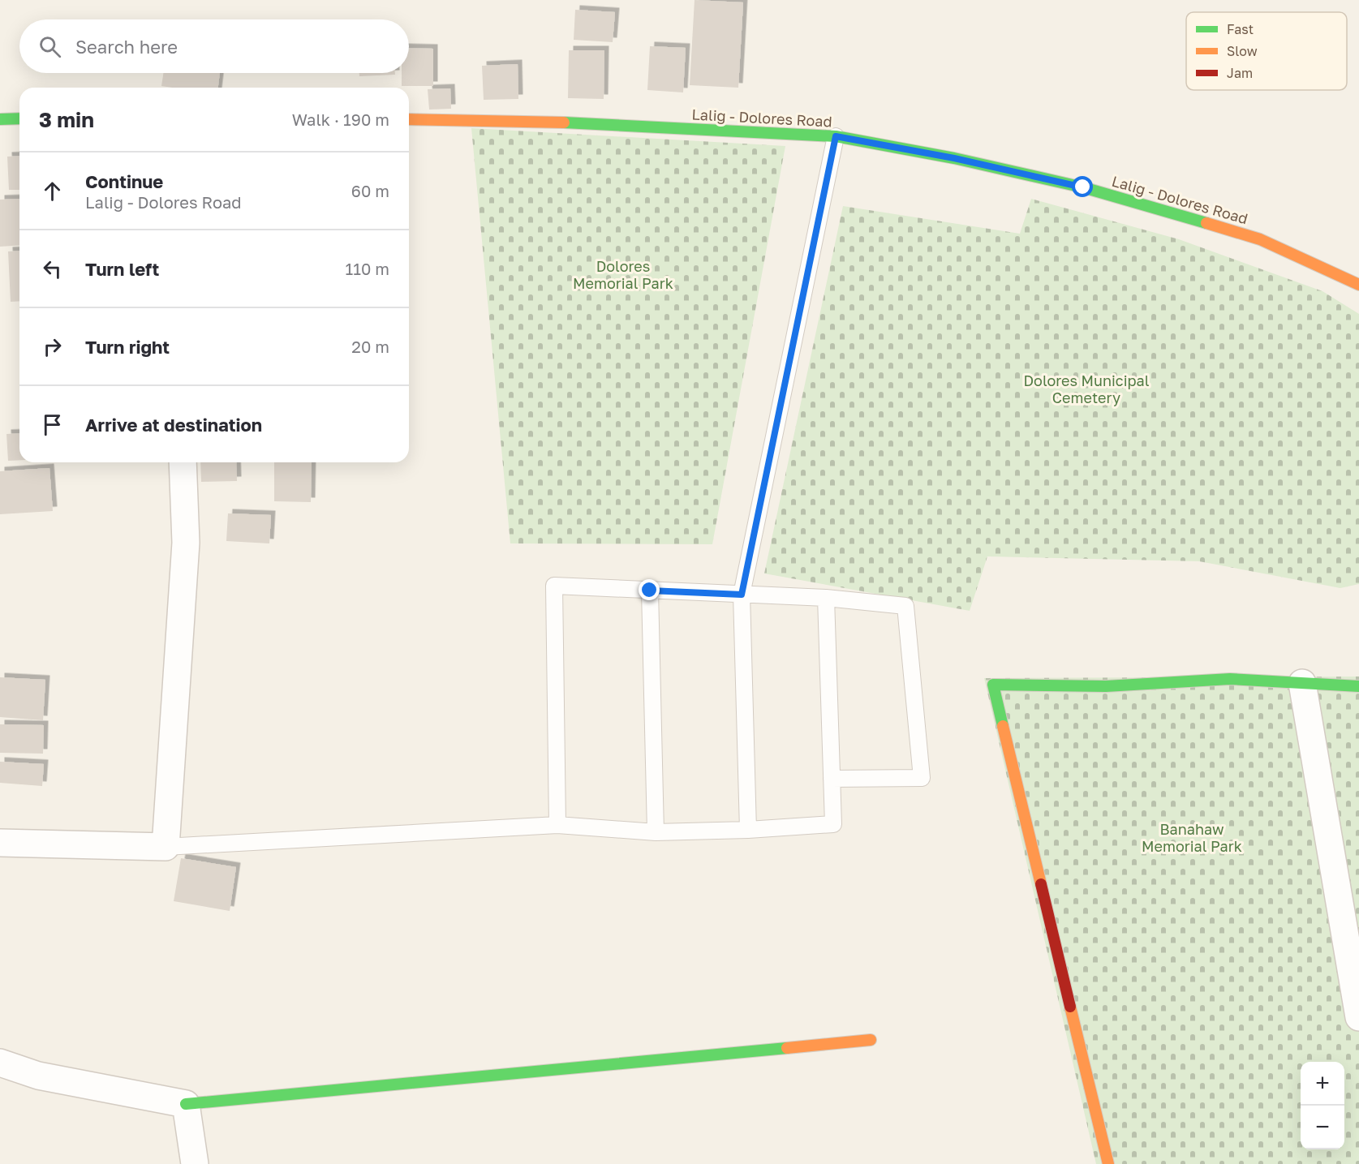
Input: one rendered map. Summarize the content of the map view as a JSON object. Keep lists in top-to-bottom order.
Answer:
{
  "streets": {
    "street": ["Lalig - Dolores Road"]
  },
  "parks": ["Dolores Memorial Park", "Dolores Municipal Cemetery", "Banahaw Memorial Park"],
  "legend": ["Fast", "Slow", "Jam"],
  "page": {
    "search": "Search here",
    "heading": ["3 min", "Walk · 190 m"],
    "list": [
      ["Continue", "Lalig - Dolores Road", "60 m"],
      ["Turn left", "110 m"],
      ["Turn right", "20 m"],
      "Arrive at destination"
    ],
    "map_buttons": ["+", "−"]
  }
}
